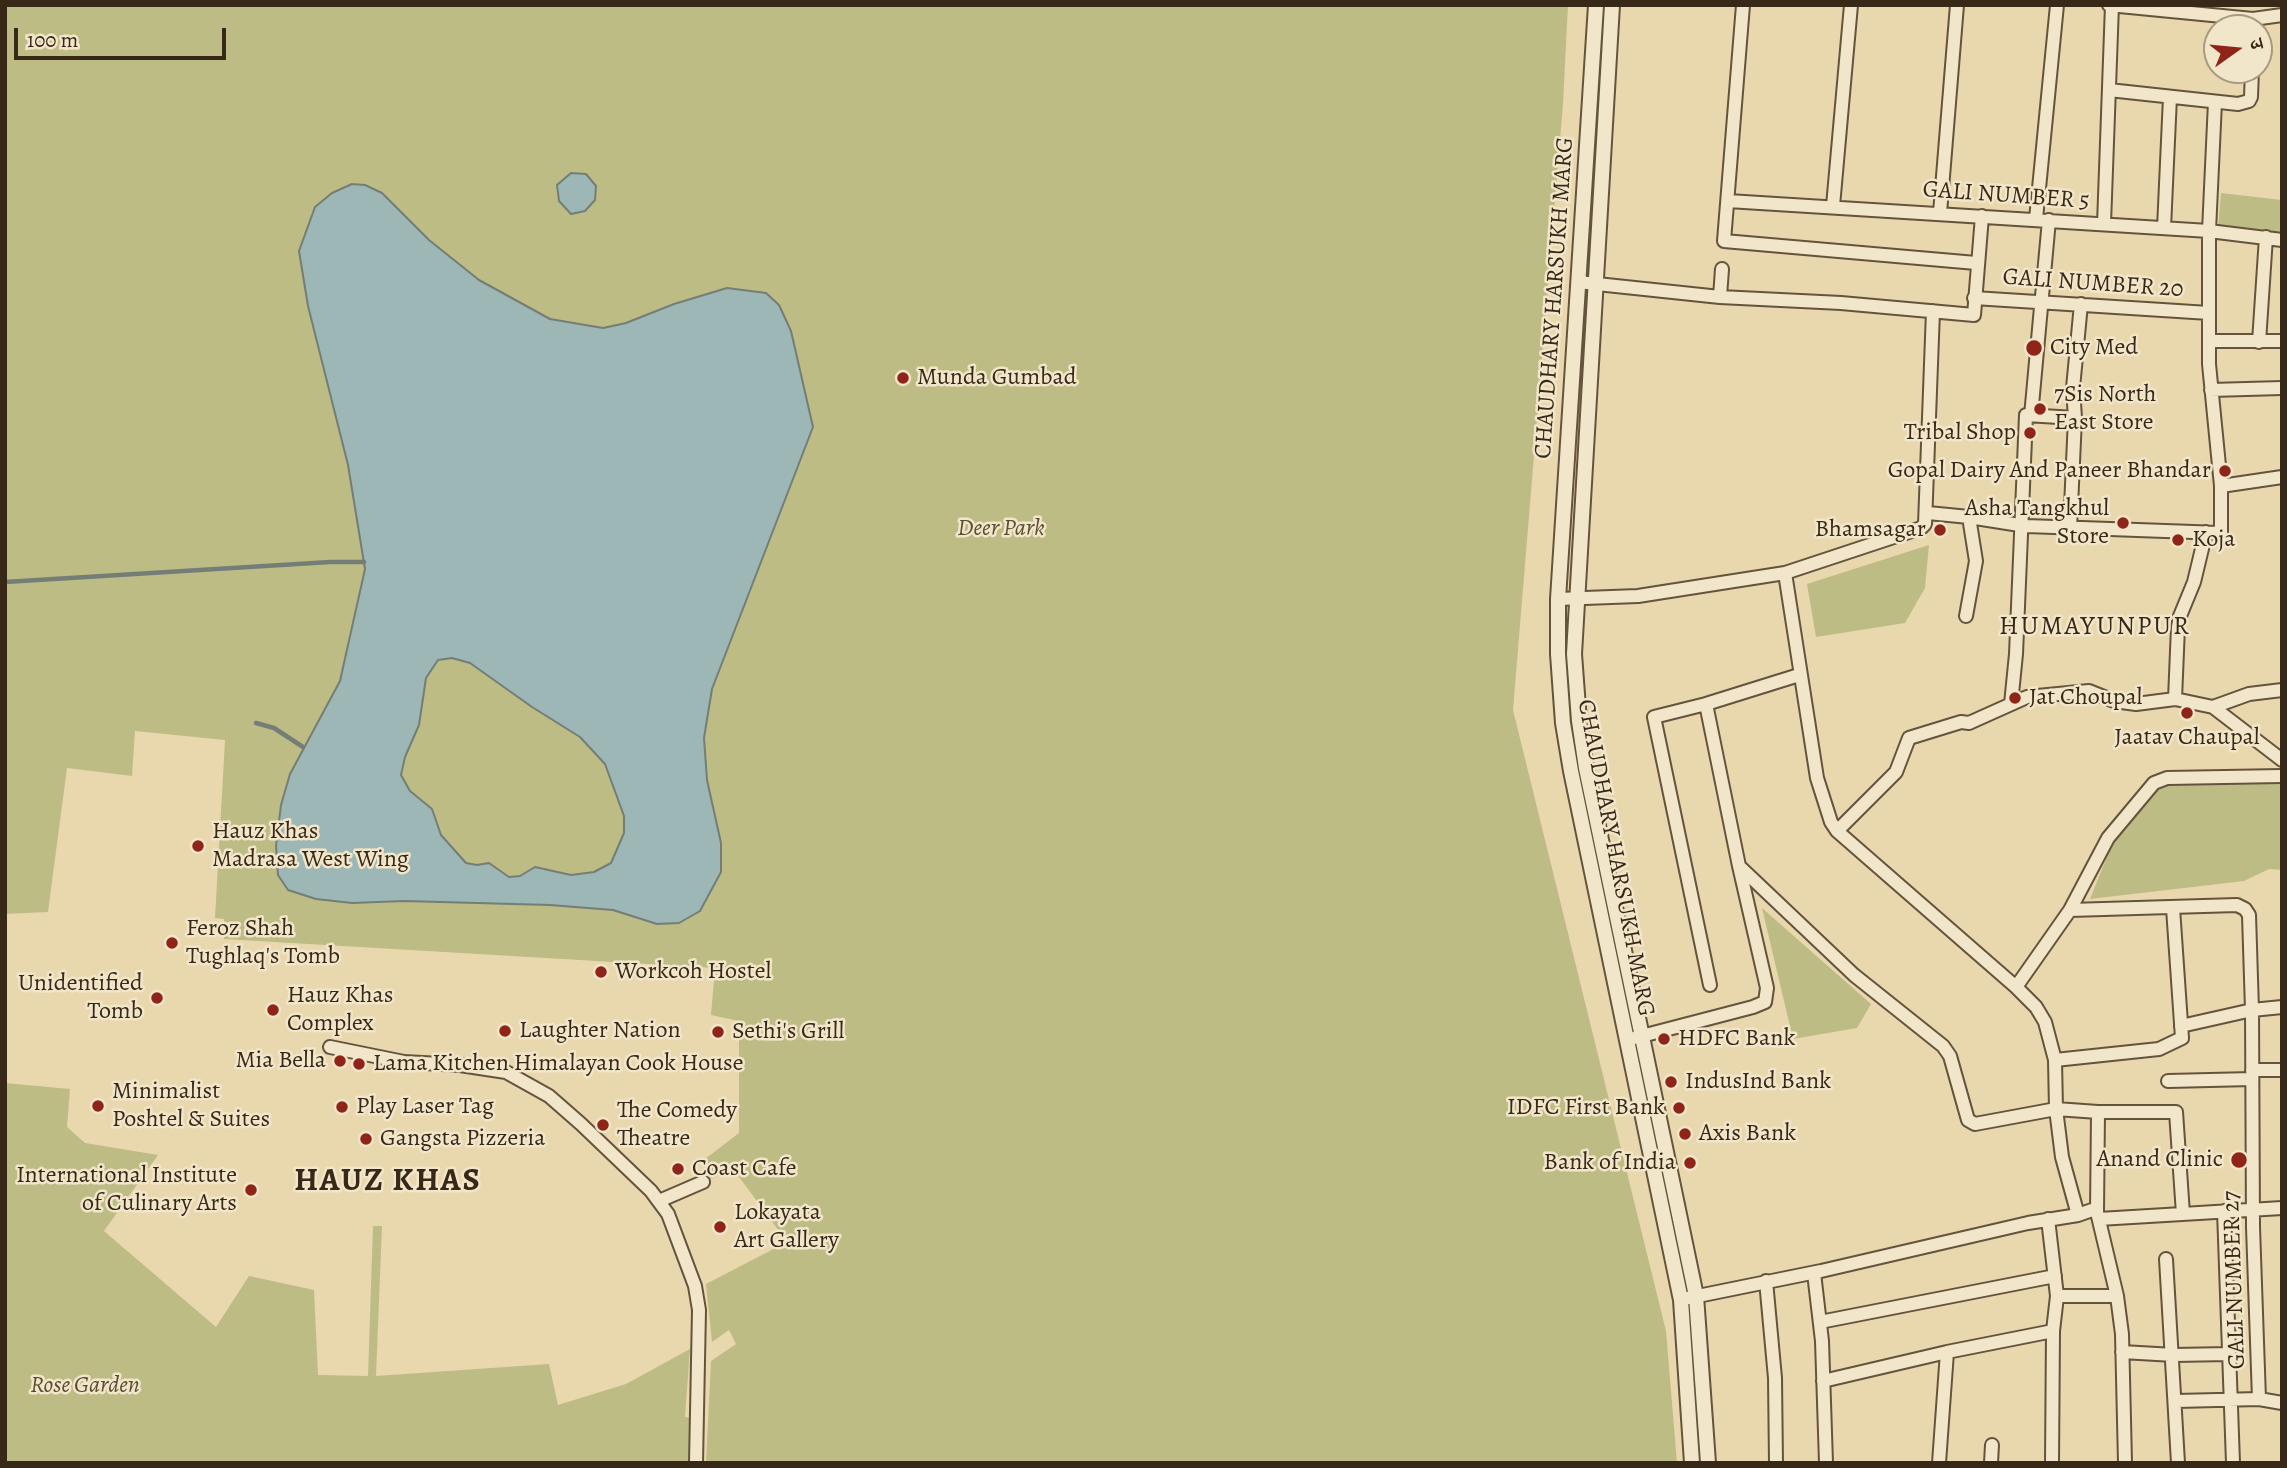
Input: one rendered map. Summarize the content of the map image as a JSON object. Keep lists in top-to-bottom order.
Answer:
{
  "streets": {
    "street": [
      "GALI NUMBER 5",
      "GALI NUMBER 20",
      "CHAUDHARY HARSUKH MARG",
      "GALI NUMBER 27"
    ]
  },
  "districts": ["HUMAYUNPUR", "HAUZ KHAS"],
  "parks": ["Deer Park", "Rose Garden"],
  "places": [
    "City Med",
    "Munda Gumbad",
    "7Sis North East Store",
    "Tribal Shop",
    "Gopal Dairy And Paneer Bhandar",
    "Asha Tangkhul Store",
    "Bhamsagar",
    "Koja",
    "Jat Choupal",
    "Jaatav Chaupal",
    "Hauz Khas Madrasa West Wing",
    "Feroz Shah Tughlaq's Tomb",
    "Workcoh Hostel",
    "Unidentified Tomb",
    "Hauz Khas Complex",
    "Laughter Nation",
    "Sethi's Grill",
    "HDFC Bank",
    "Mia Bella",
    "Lama Kitchen Himalayan Cook House",
    "IndusInd Bank",
    "Minimalist Poshtel & Suites",
    "Play Laser Tag",
    "IDFC First Bank",
    "The Comedy Theatre",
    "Axis Bank",
    "Gangsta Pizzeria",
    "Anand Clinic",
    "Bank of India",
    "Coast Cafe",
    "International Institute of Culinary Arts",
    "Lokayata Art Gallery"
  ],
  "scale_bar": "100 m",
  "north": "right"
}
